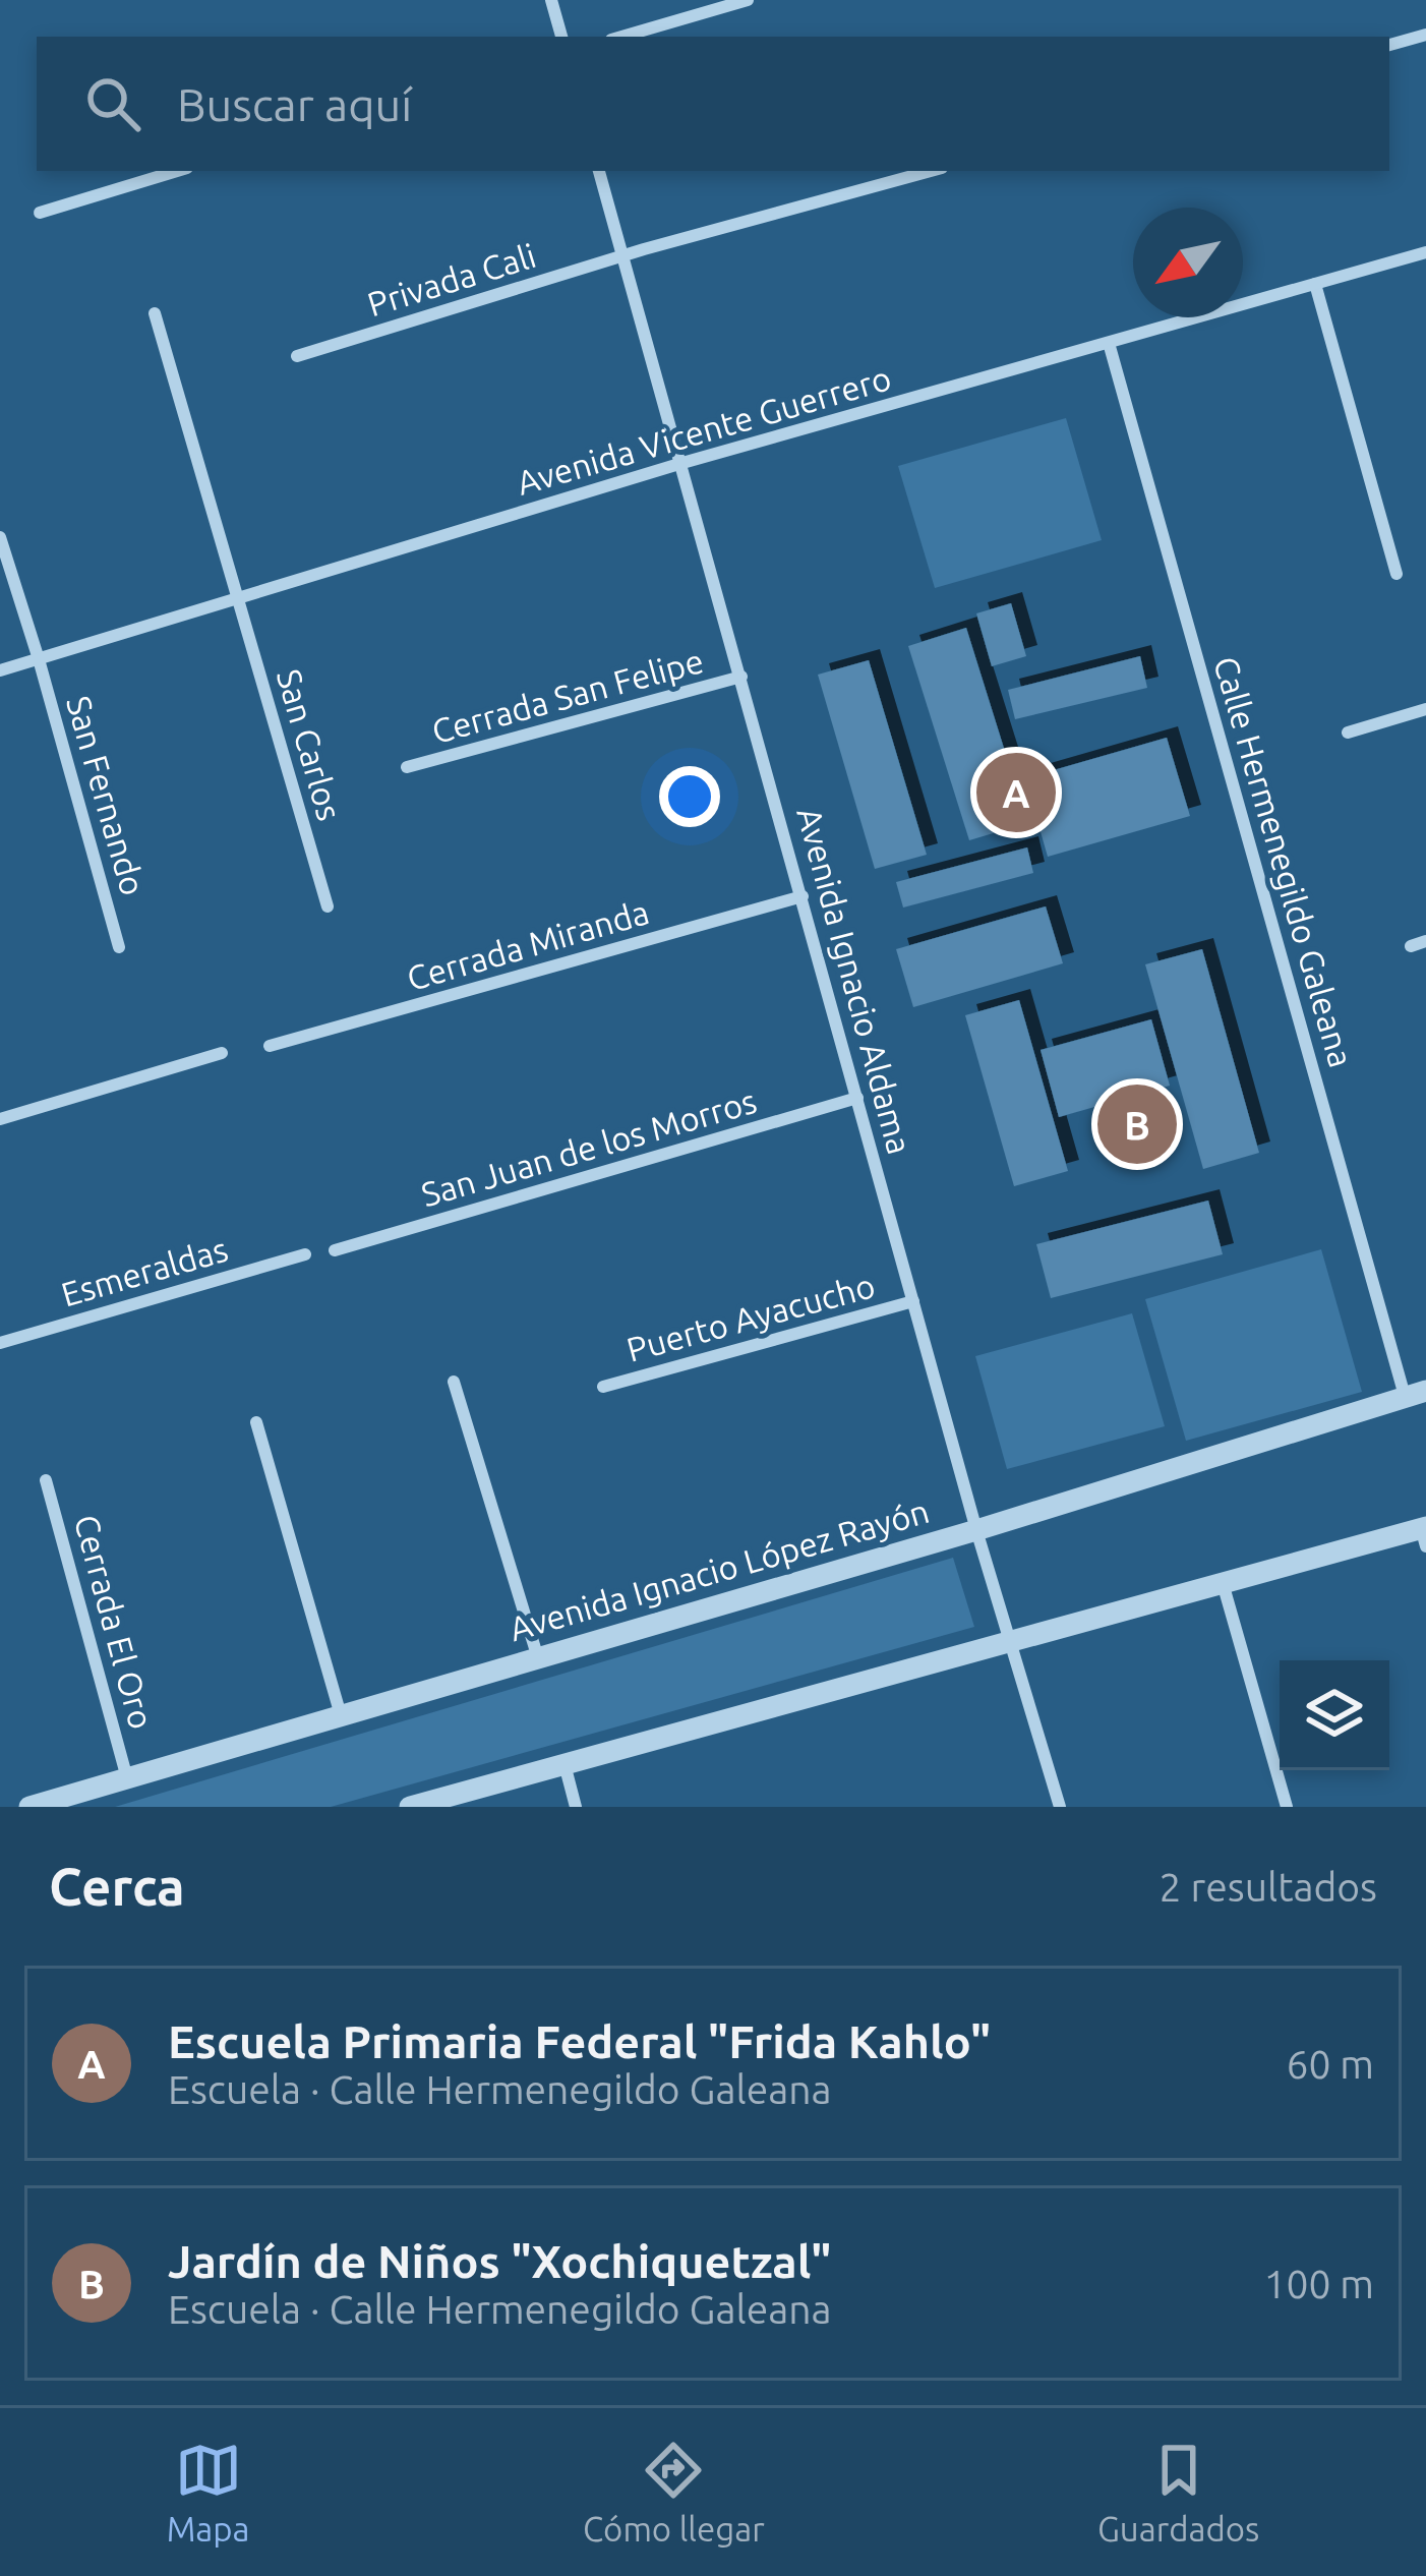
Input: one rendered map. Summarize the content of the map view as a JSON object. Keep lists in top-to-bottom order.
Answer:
{
  "streets": {
    "street": [
      "Privada Cali",
      "Avenida Vicente Guerrero",
      "Cerrada San Felipe",
      "San Carlos",
      "San Fernando",
      "Calle Hermenegildo Galeana",
      "Cerrada Miranda",
      "Avenida Ignacio Aldama",
      "San Juan de los Morros",
      "Esmeraldas",
      "Puerto Ayacucho",
      "Avenida Ignacio López Rayón",
      "Cerrada El Oro"
    ]
  },
  "crossings": [
    ["Privada Cali", "Avenida Ignacio Aldama"],
    ["Avenida Vicente Guerrero", "San Carlos"],
    ["Avenida Vicente Guerrero", "San Fernando"],
    ["Avenida Vicente Guerrero", "Calle Hermenegildo Galeana"],
    ["Avenida Vicente Guerrero", "Avenida Ignacio Aldama"],
    ["Cerrada San Felipe", "Avenida Ignacio Aldama"],
    ["Calle Hermenegildo Galeana", "Avenida Ignacio López Rayón"],
    ["Cerrada Miranda", "Avenida Ignacio Aldama"],
    ["Avenida Ignacio Aldama", "San Juan de los Morros"],
    ["Avenida Ignacio Aldama", "Puerto Ayacucho"],
    ["Avenida Ignacio Aldama", "Avenida Ignacio López Rayón"],
    ["Avenida Ignacio López Rayón", "Cerrada El Oro"]
  ],
  "north": "bottom left",
  "page": {
    "search": "Buscar aquí",
    "pins": ["A", "B"],
    "heading": ["Cerca", "2 resultados"],
    "list": [
      {
        "mark": "A",
        "name": "Escuela Primaria Federal \"Frida Kahlo\"",
        "note": "Escuela · Calle Hermenegildo Galeana",
        "value": "60 m"
      },
      {
        "mark": "B",
        "name": "Jardín de Niños \"Xochiquetzal\"",
        "note": "Escuela · Calle Hermenegildo Galeana",
        "value": "100 m"
      }
    ],
    "nav": ["Mapa", "Cómo llegar", "Guardados"]
  }
}
